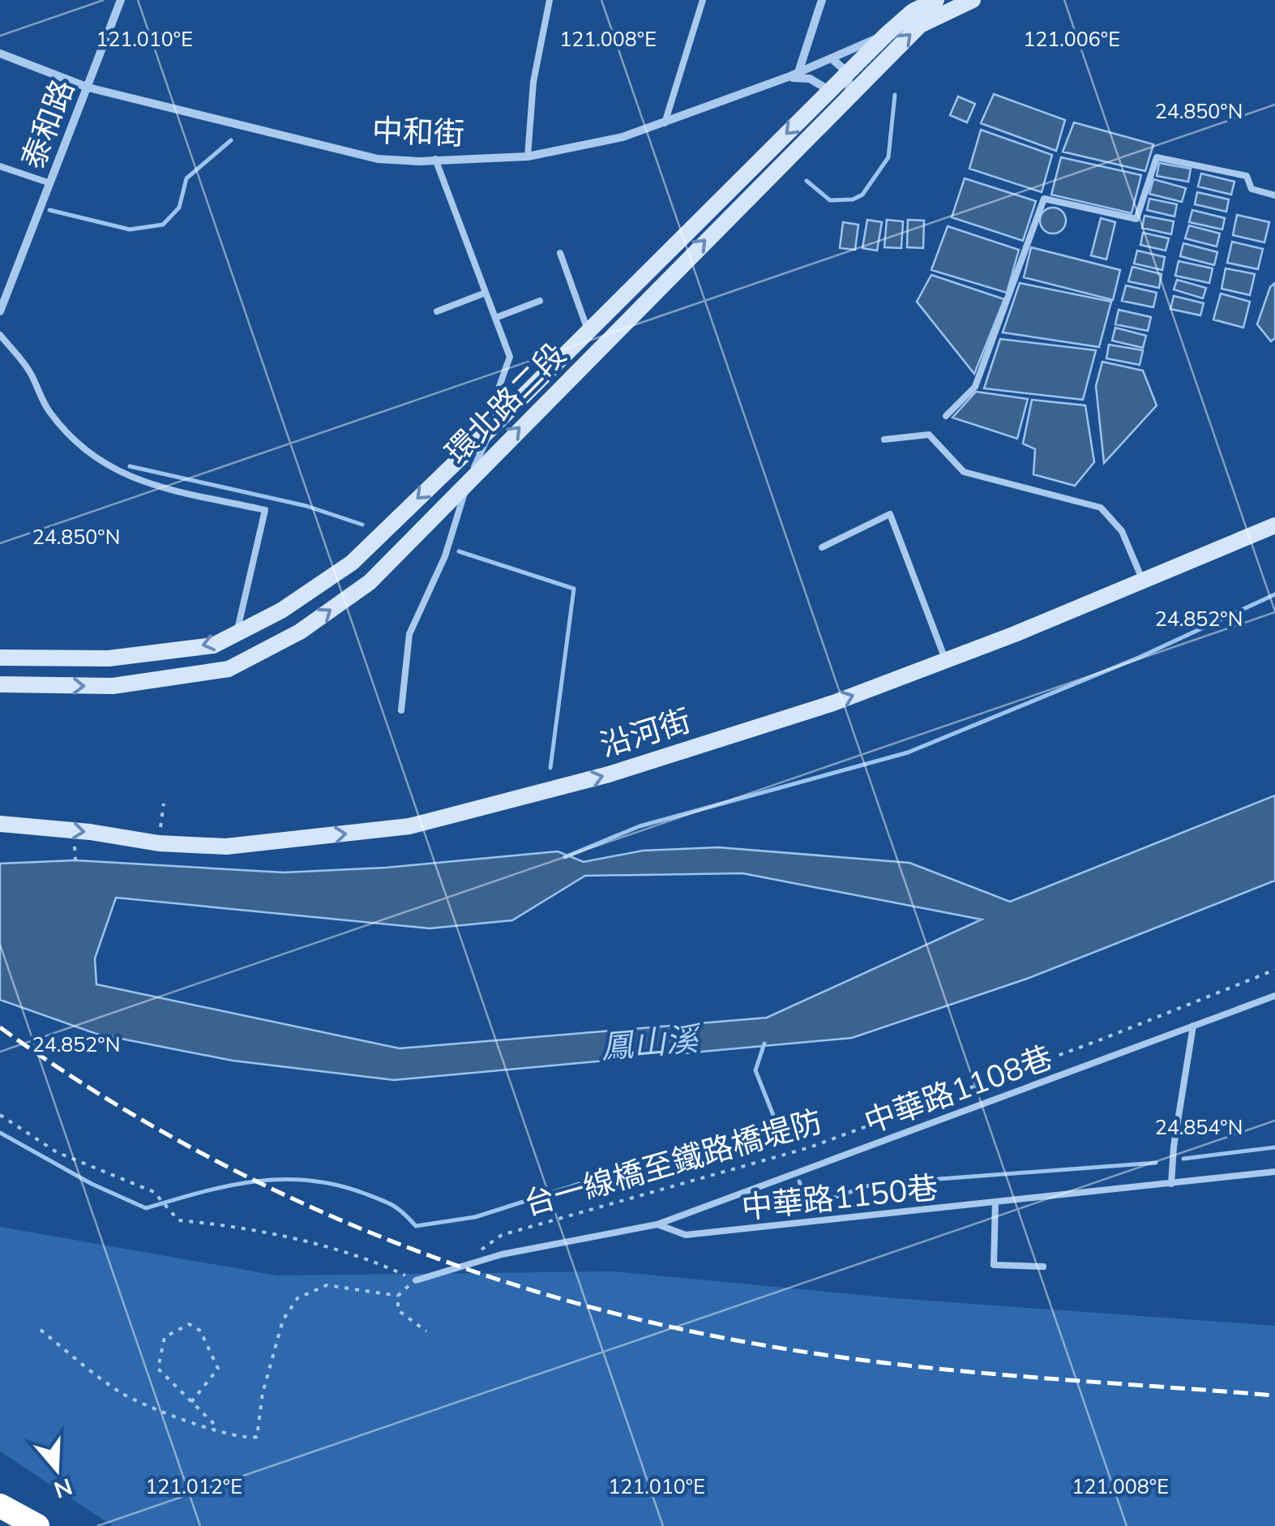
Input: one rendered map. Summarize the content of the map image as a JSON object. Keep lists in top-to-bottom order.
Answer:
{
  "streets": {
    "street": [
      "泰和路",
      "中和街",
      "環北路二段",
      "沿河街"
    ],
    "lane": ["中華路1108巷", "中華路1150巷"],
    "path": ["台一線橋至鐵路橋堤防"]
  },
  "crossings": [
    ["泰和路", "中和街"],
    ["中和街", "環北路二段"],
    ["中華路1108巷", "中華路1150巷"]
  ],
  "one_way": ["沿河街"],
  "water": ["鳳山溪"],
  "north": "bottom",
  "coordinates": [
    "121.010°E",
    "121.008°E",
    "121.006°E",
    "24.850°N",
    "24.852°N",
    "24.854°N",
    "121.012°E"
  ]
}
